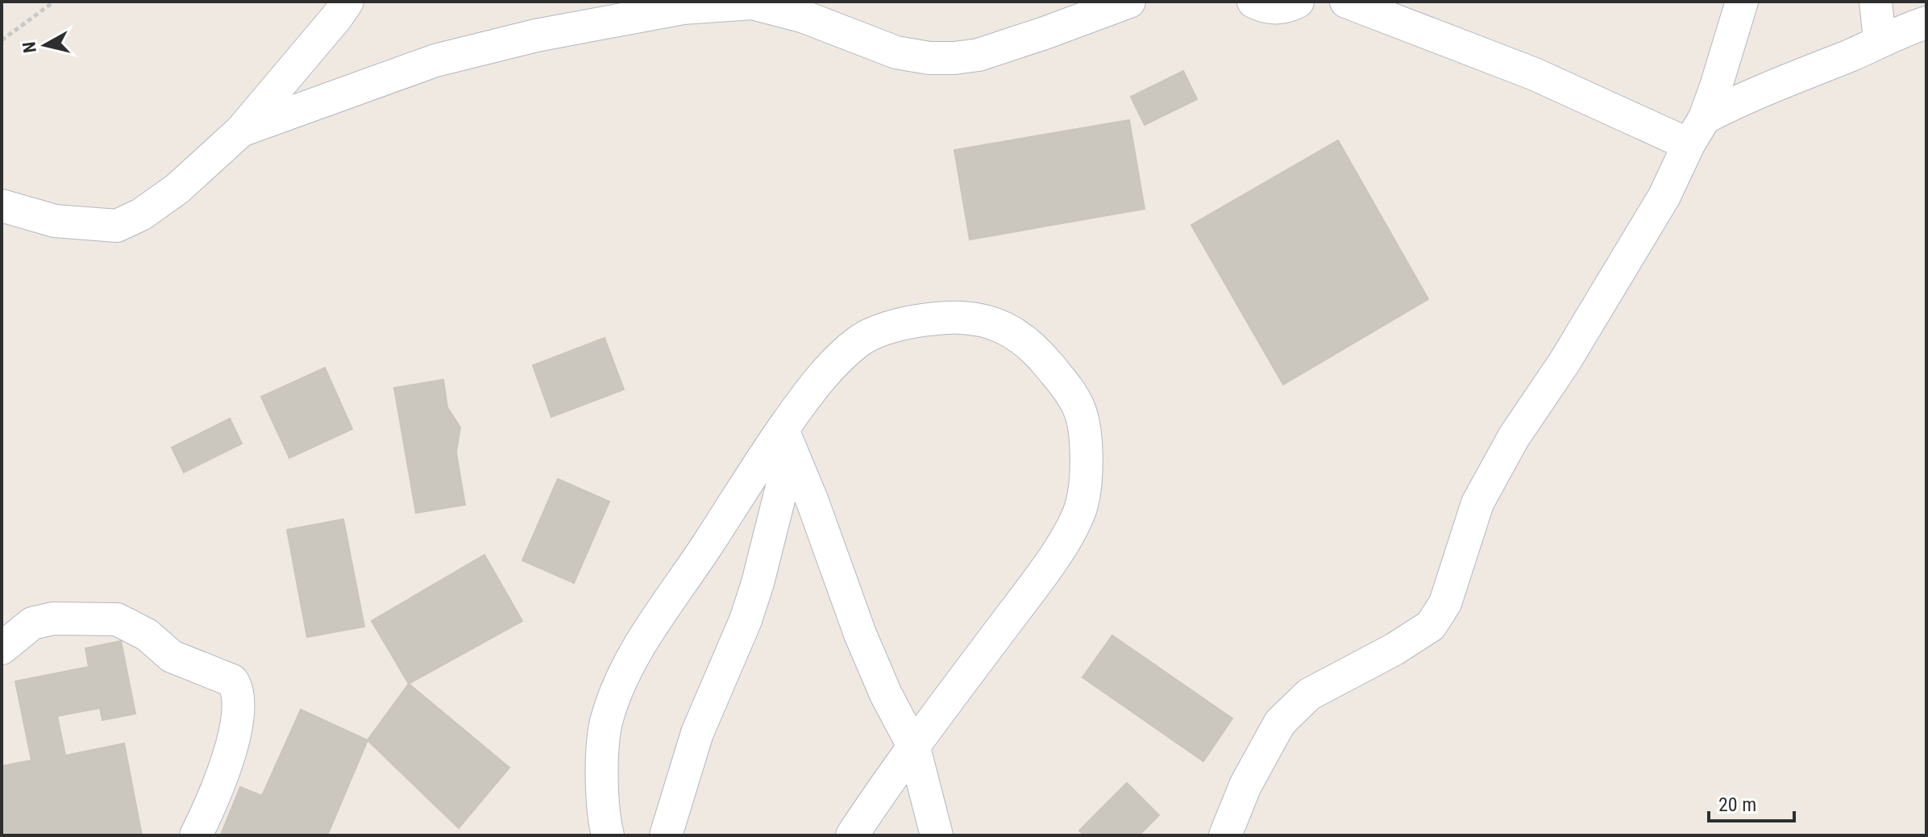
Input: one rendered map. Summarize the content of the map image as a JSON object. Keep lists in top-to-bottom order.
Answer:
{
  "scale_bar": "20 m",
  "north": "left"
}
